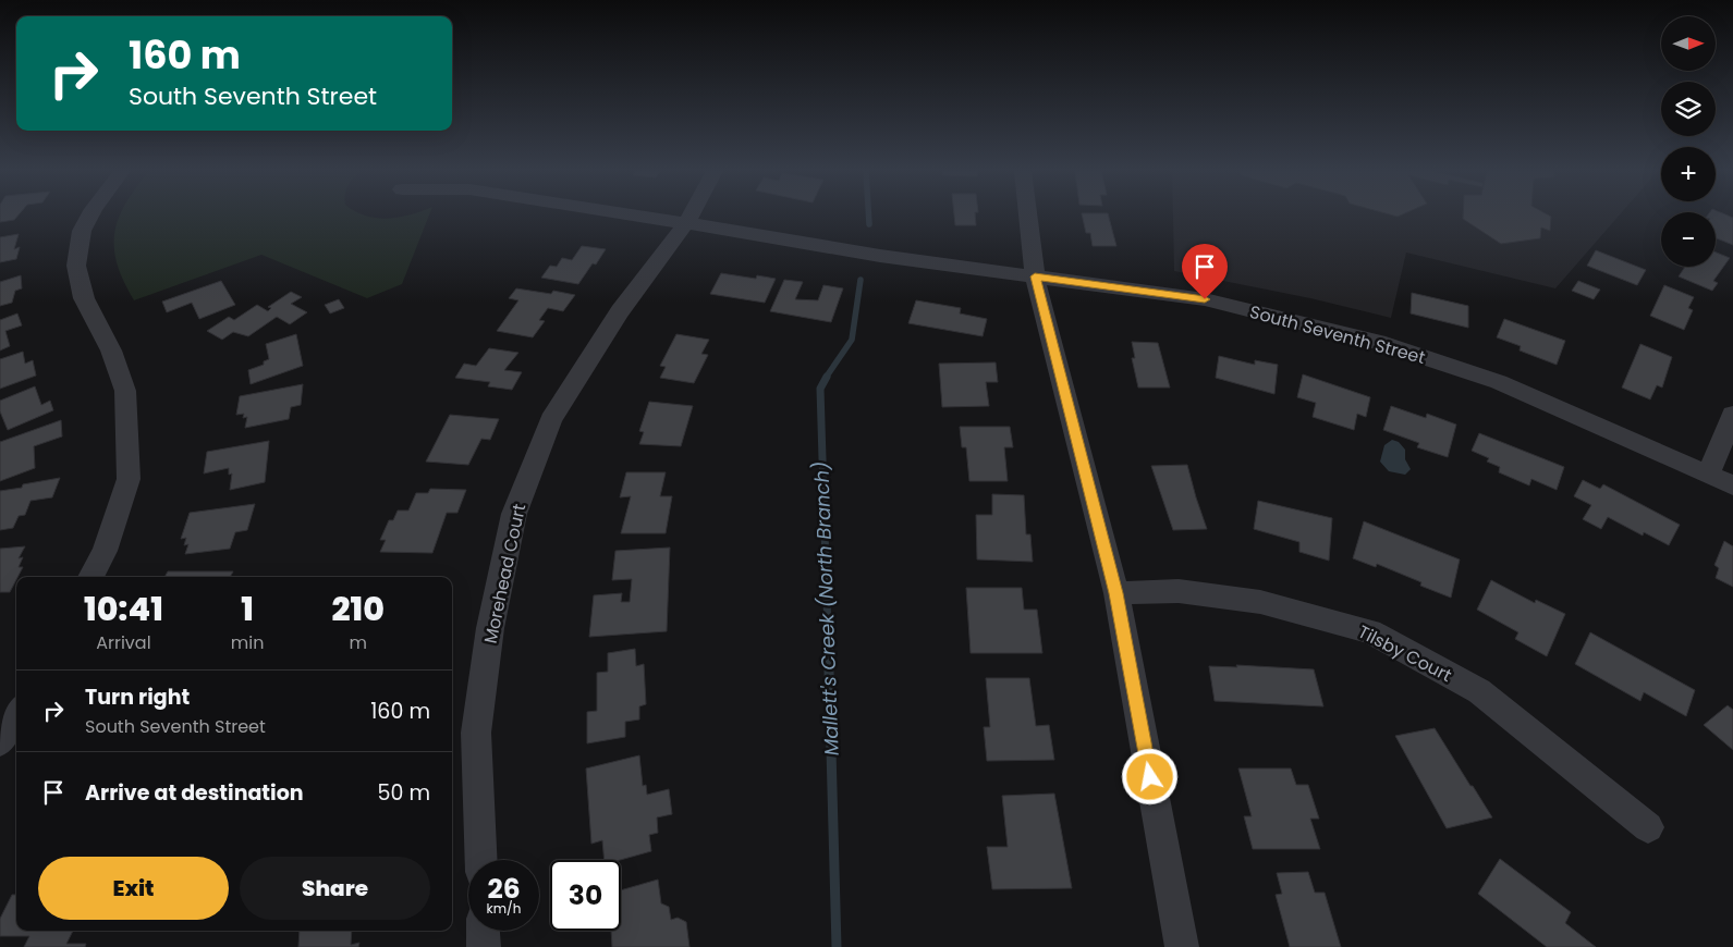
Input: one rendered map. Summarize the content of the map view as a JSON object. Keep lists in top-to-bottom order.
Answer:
{
  "streets": {
    "street": ["South Seventh Street", "Morehead Court", "Tilsby Court"]
  },
  "crossings": [
    ["South Seventh Street", "Morehead Court"]
  ],
  "water": ["Mallett's Creek (North Branch)"],
  "north": "right",
  "page": {
    "map_buttons": ["+", "−"],
    "turn": ["160 m", "South Seventh Street"],
    "eta": [
      "10:41",
      "Arrival",
      "1",
      "min",
      "210",
      "m"
    ],
    "list": [
      {
        "name": "Turn right",
        "note": "South Seventh Street",
        "value": "160 m"
      },
      {
        "name": "Arrive at destination",
        "value": "50 m"
      }
    ],
    "buttons": ["Exit", "Share"],
    "speed": "26 km/h",
    "limit": "30"
  }
}
